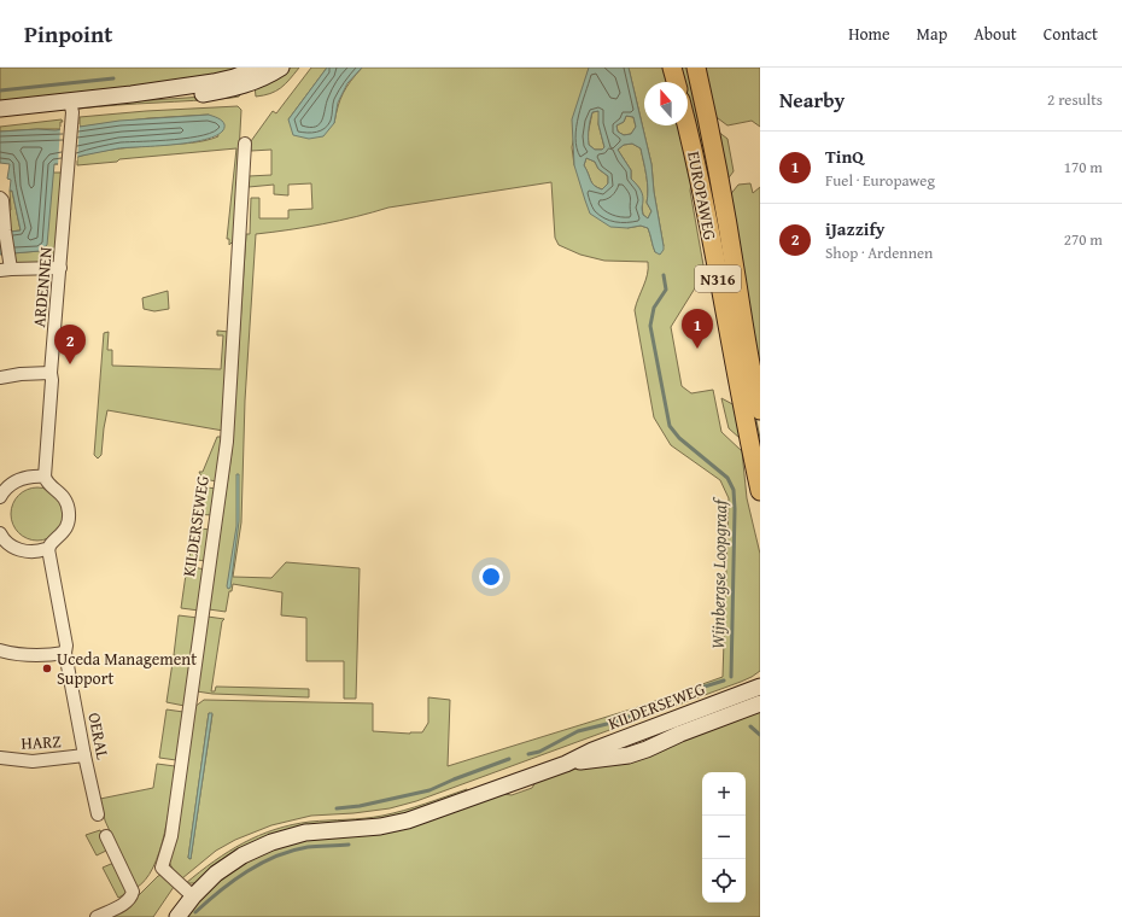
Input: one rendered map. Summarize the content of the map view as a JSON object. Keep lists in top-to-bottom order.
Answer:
{
  "streets": {
    "main road": ["EUROPAWEG", "N316"],
    "street": [
      "ARDENNEN",
      "KILDERSEWEG",
      "OERAL",
      "HARZ"
    ]
  },
  "crossings": [
    ["OERAL", "HARZ"]
  ],
  "water": ["Wijnbergse Loopgraaf"],
  "places": ["Uceda Management Support"],
  "north": "top",
  "page": {
    "header": "Pinpoint",
    "nav": [
      "Home",
      "Map",
      "About",
      "Contact"
    ],
    "heading": ["Nearby", "2 results"],
    "list": [
      {
        "mark": "1",
        "name": "TinQ",
        "note": "Fuel · Europaweg",
        "value": "170 m"
      },
      {
        "mark": "2",
        "name": "iJazzify",
        "note": "Shop · Ardennen",
        "value": "270 m"
      }
    ],
    "pins": ["1", "2"],
    "map_buttons": ["+", "−"]
  }
}
